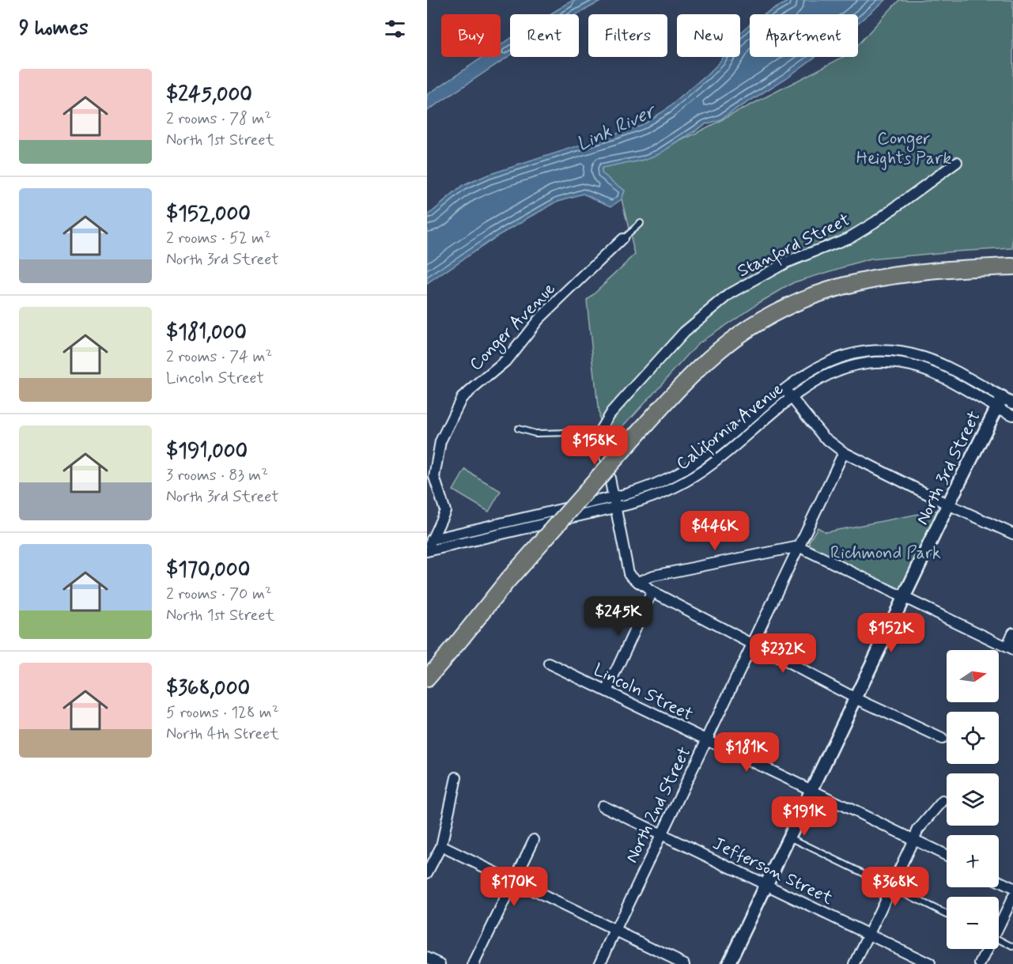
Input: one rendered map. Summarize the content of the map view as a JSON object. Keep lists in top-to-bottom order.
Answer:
{
  "streets": {
    "street": [
      "Stanford Street",
      "Conger Avenue",
      "California Avenue",
      "North 3rd Street",
      "Lincoln Street",
      "North 2nd Street",
      "Jefferson Street"
    ]
  },
  "crossings": [
    ["Conger Avenue", "California Avenue"],
    ["California Avenue", "North 3rd Street"],
    ["North 3rd Street", "Lincoln Street"],
    ["North 3rd Street", "Jefferson Street"],
    ["Lincoln Street", "North 2nd Street"],
    ["North 2nd Street", "Jefferson Street"]
  ],
  "water": ["Link River"],
  "parks": ["Conger Heights Park", "Richmond Park"],
  "north": "right",
  "page": {
    "heading": "9 homes",
    "chip": [
      "Buy",
      "Rent",
      "Filters",
      "New",
      "Apartment"
    ],
    "list": [
      {
        "name": "$245,000",
        "note": "2 rooms · 78 m² · North 1st Street"
      },
      {
        "name": "$152,000",
        "note": "2 rooms · 52 m² · North 3rd Street"
      },
      {
        "name": "$181,000",
        "note": "2 rooms · 74 m² · Lincoln Street"
      },
      {
        "name": "$191,000",
        "note": "3 rooms · 83 m² · North 3rd Street"
      },
      {
        "name": "$170,000",
        "note": "2 rooms · 70 m² · North 1st Street"
      },
      {
        "name": "$368,000",
        "note": "5 rooms · 128 m² · North 4th Street"
      }
    ],
    "price": [
      "$158K",
      "$446K",
      "$245K",
      "$152K",
      "$232K",
      "$181K",
      "$191K",
      "$170K",
      "$368K"
    ],
    "map_buttons": ["+", "−"]
  }
}
